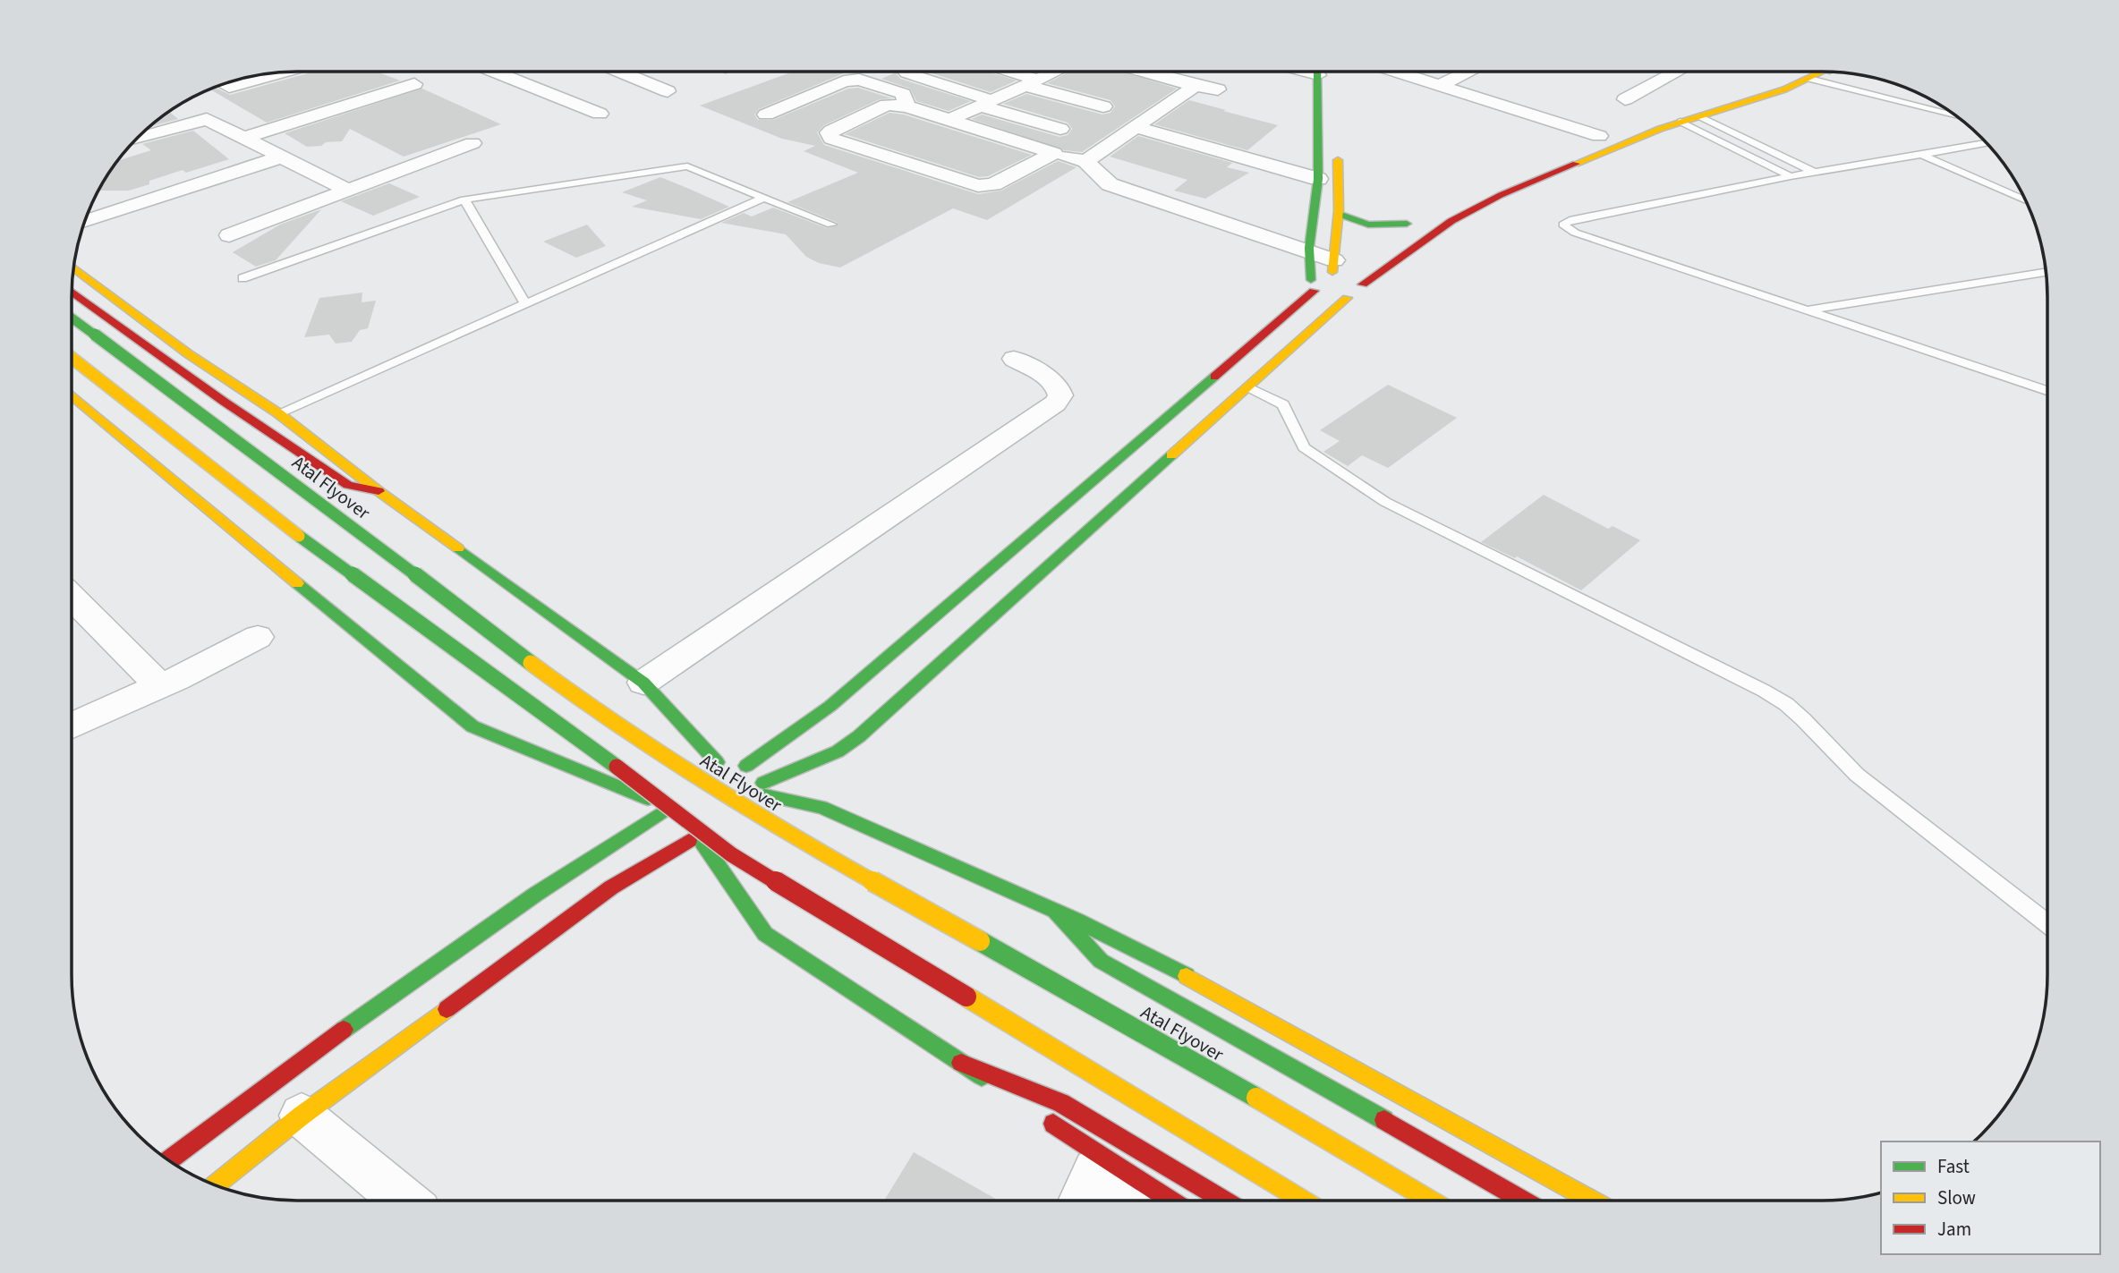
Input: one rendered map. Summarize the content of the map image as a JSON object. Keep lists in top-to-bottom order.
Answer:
{
  "streets": {
    "main road": ["Atal Flyover"]
  },
  "legend": ["Fast", "Slow", "Jam"]
}
